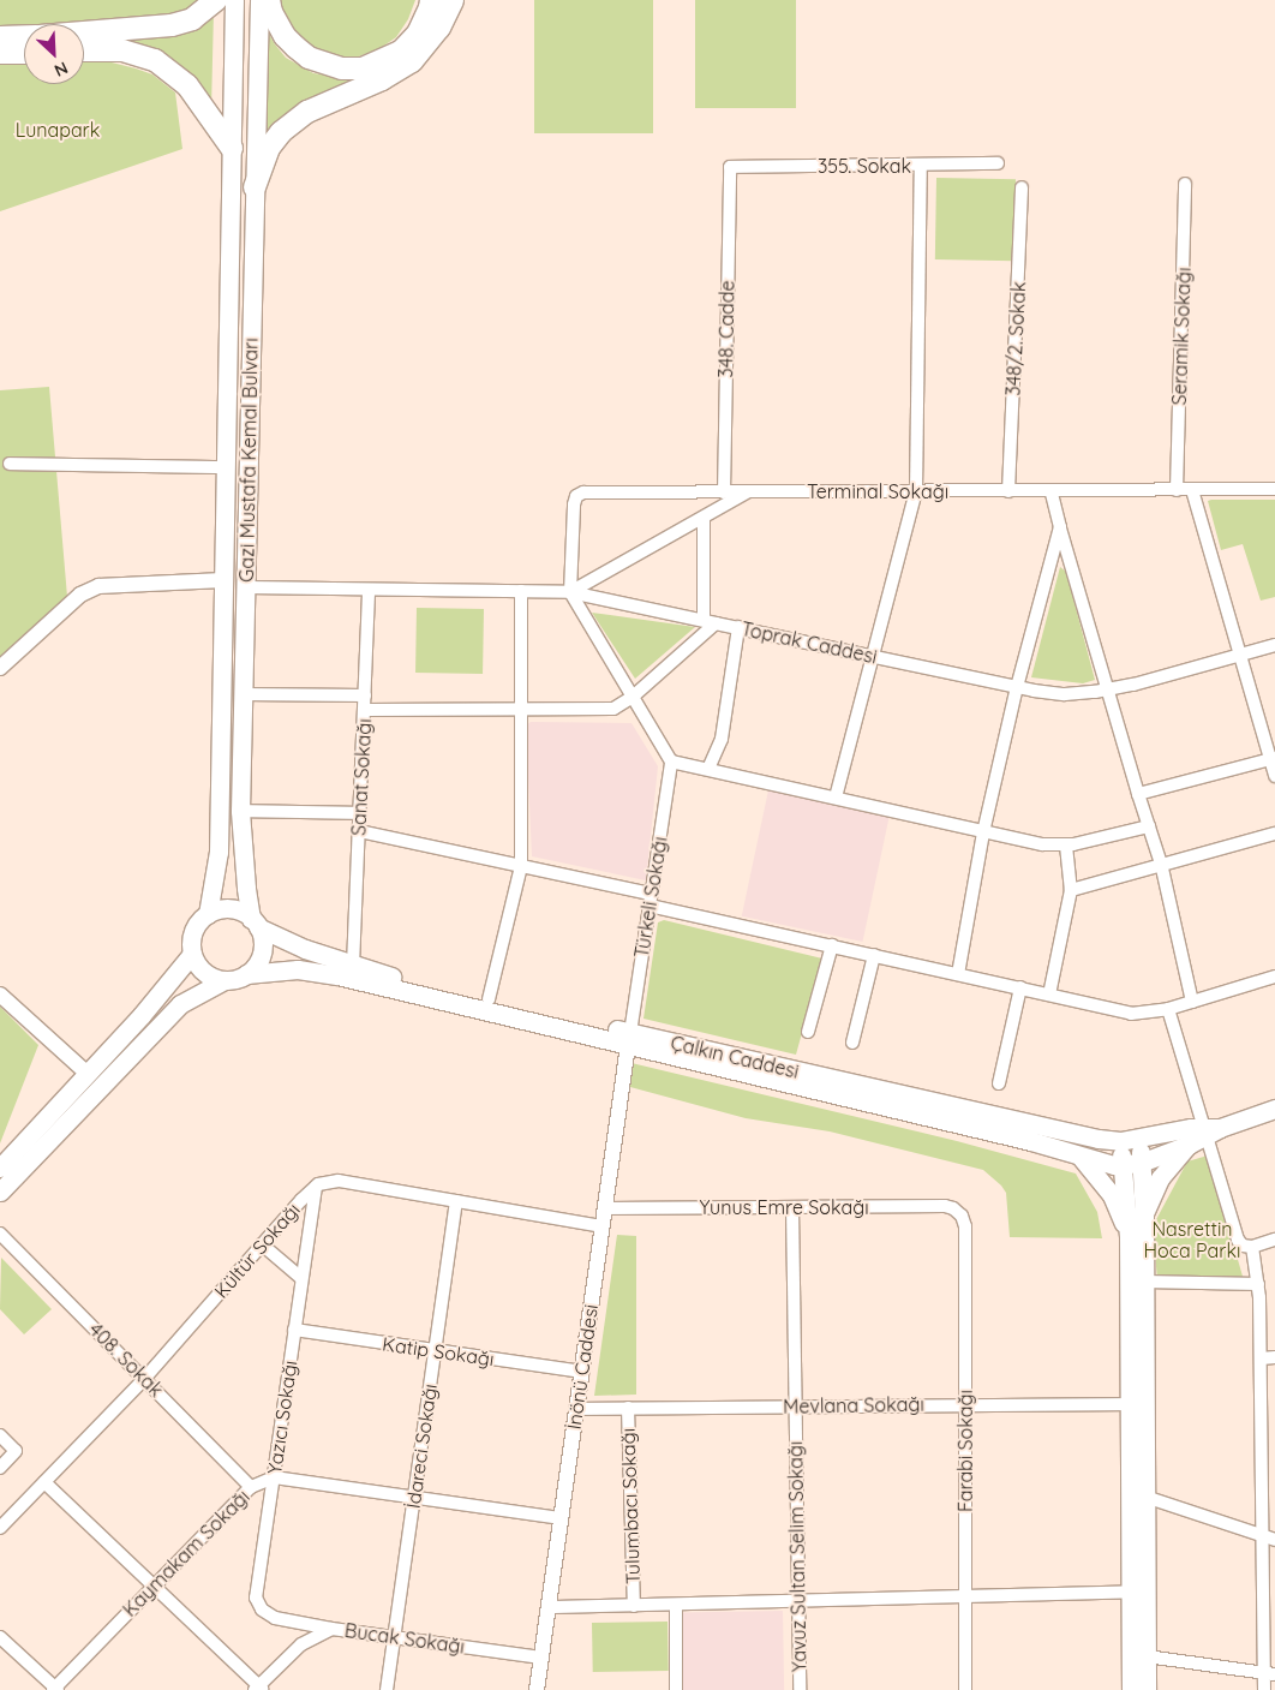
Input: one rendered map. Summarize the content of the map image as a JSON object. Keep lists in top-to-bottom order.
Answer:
{
  "streets": {
    "main road": ["Gazi Mustafa Kemal Bulvarı", "Çalkın Caddesi"],
    "street": [
      "355. Sokak",
      "348. Cadde",
      "Seramik Sokağı",
      "348/2. Sokak",
      "Terminal Sokağı",
      "Toprak Caddesi",
      "Sanat Sokağı",
      "Türkeli Sokağı",
      "Yunus Emre Sokağı",
      "Kültür Sokağı",
      "Katip Sokağı",
      "408. Sokak",
      "İnönü Caddesi",
      "Mevlana Sokağı",
      "Yazıcı Sokağı",
      "İdareci Sokağı",
      "Farabi Sokağı",
      "Tulumbacı Sokağı",
      "Kaymakam Sokağı",
      "Yavuz Sultan Selim Sokağı",
      "Bucak Sokağı"
    ]
  },
  "crossings": [
    ["355. Sokak", "348. Cadde"],
    ["348. Cadde", "Terminal Sokağı"],
    ["Seramik Sokağı", "Terminal Sokağı"],
    ["348/2. Sokak", "Terminal Sokağı"],
    ["Gazi Mustafa Kemal Bulvarı", "Çalkın Caddesi"],
    ["Toprak Caddesi", "Sanat Sokağı"],
    ["Sanat Sokağı", "Çalkın Caddesi"],
    ["Türkeli Sokağı", "Çalkın Caddesi"],
    ["Türkeli Sokağı", "İnönü Caddesi"],
    ["Çalkın Caddesi", "İnönü Caddesi"],
    ["Yunus Emre Sokağı", "İnönü Caddesi"],
    ["Yunus Emre Sokağı", "Farabi Sokağı"],
    ["Yunus Emre Sokağı", "Yavuz Sultan Selim Sokağı"],
    ["Kültür Sokağı", "408. Sokak"],
    ["Kültür Sokağı", "İnönü Caddesi"],
    ["Kültür Sokağı", "Yazıcı Sokağı"],
    ["Kültür Sokağı", "İdareci Sokağı"],
    ["Katip Sokağı", "İnönü Caddesi"],
    ["Katip Sokağı", "Yazıcı Sokağı"],
    ["Katip Sokağı", "İdareci Sokağı"],
    ["408. Sokak", "Kaymakam Sokağı"],
    ["İnönü Caddesi", "Mevlana Sokağı"],
    ["İnönü Caddesi", "Bucak Sokağı"],
    ["Mevlana Sokağı", "Farabi Sokağı"],
    ["Mevlana Sokağı", "Tulumbacı Sokağı"],
    ["Mevlana Sokağı", "Yavuz Sultan Selim Sokağı"],
    ["Yazıcı Sokağı", "Kaymakam Sokağı"],
    ["Yazıcı Sokağı", "Bucak Sokağı"],
    ["İdareci Sokağı", "Bucak Sokağı"]
  ],
  "parks": ["Lunapark", "Nasrettin Hoca Parkı"],
  "north": "bottom right"
}
